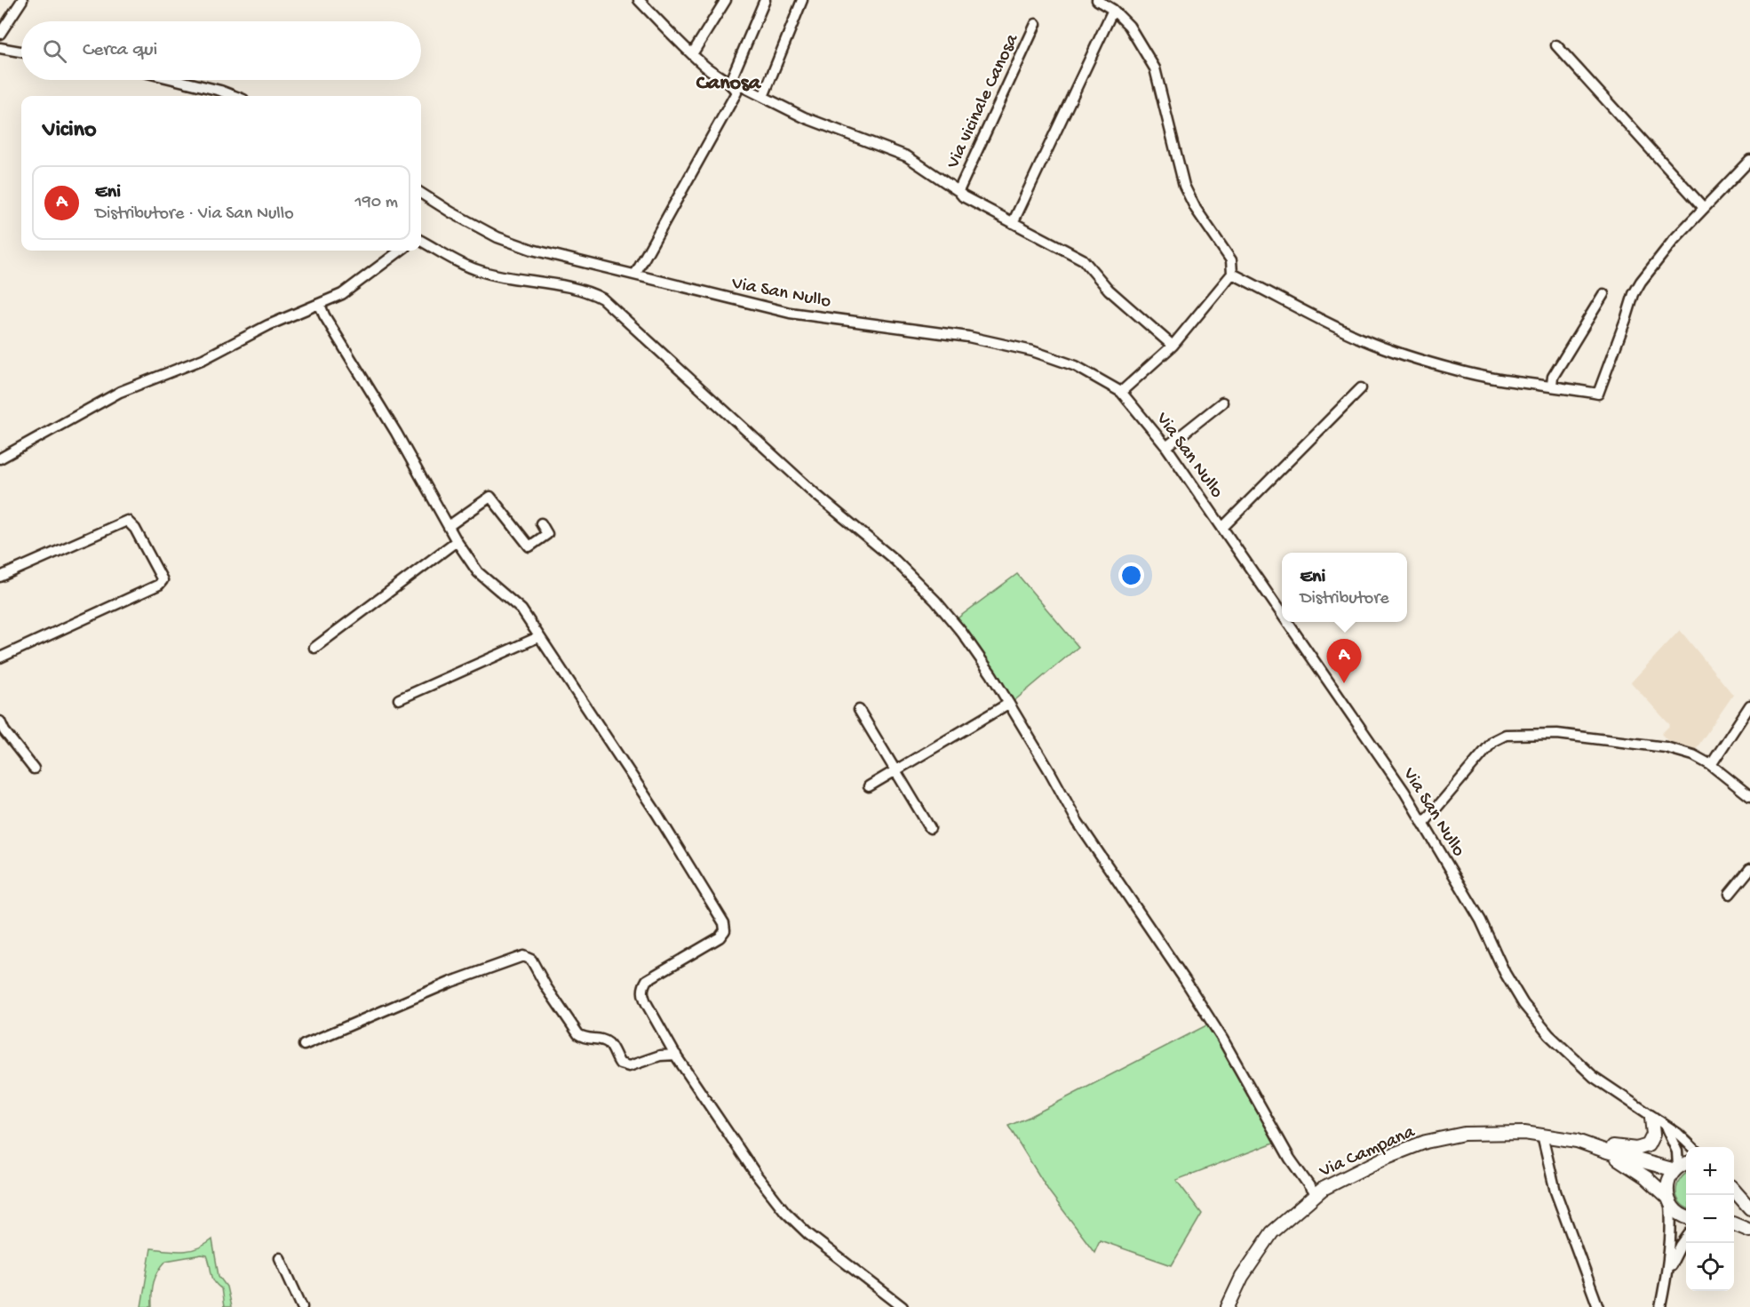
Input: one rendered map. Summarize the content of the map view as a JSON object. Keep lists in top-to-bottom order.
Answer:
{
  "streets": {
    "main road": ["Via Campana"],
    "street": ["Via vicinale Canosa", "Via San Nullo"]
  },
  "crossings": [
    ["Via San Nullo", "Via Campana"]
  ],
  "districts": ["Canosa"],
  "page": {
    "search": "Cerca qui",
    "heading": "Vicino",
    "list": [
      {
        "mark": "A",
        "name": "Eni",
        "note": "Distributore · Via San Nullo",
        "value": "190 m"
      }
    ],
    "popup": ["Eni", "Distributore"],
    "pins": "A",
    "map_buttons": ["+", "−"]
  }
}
